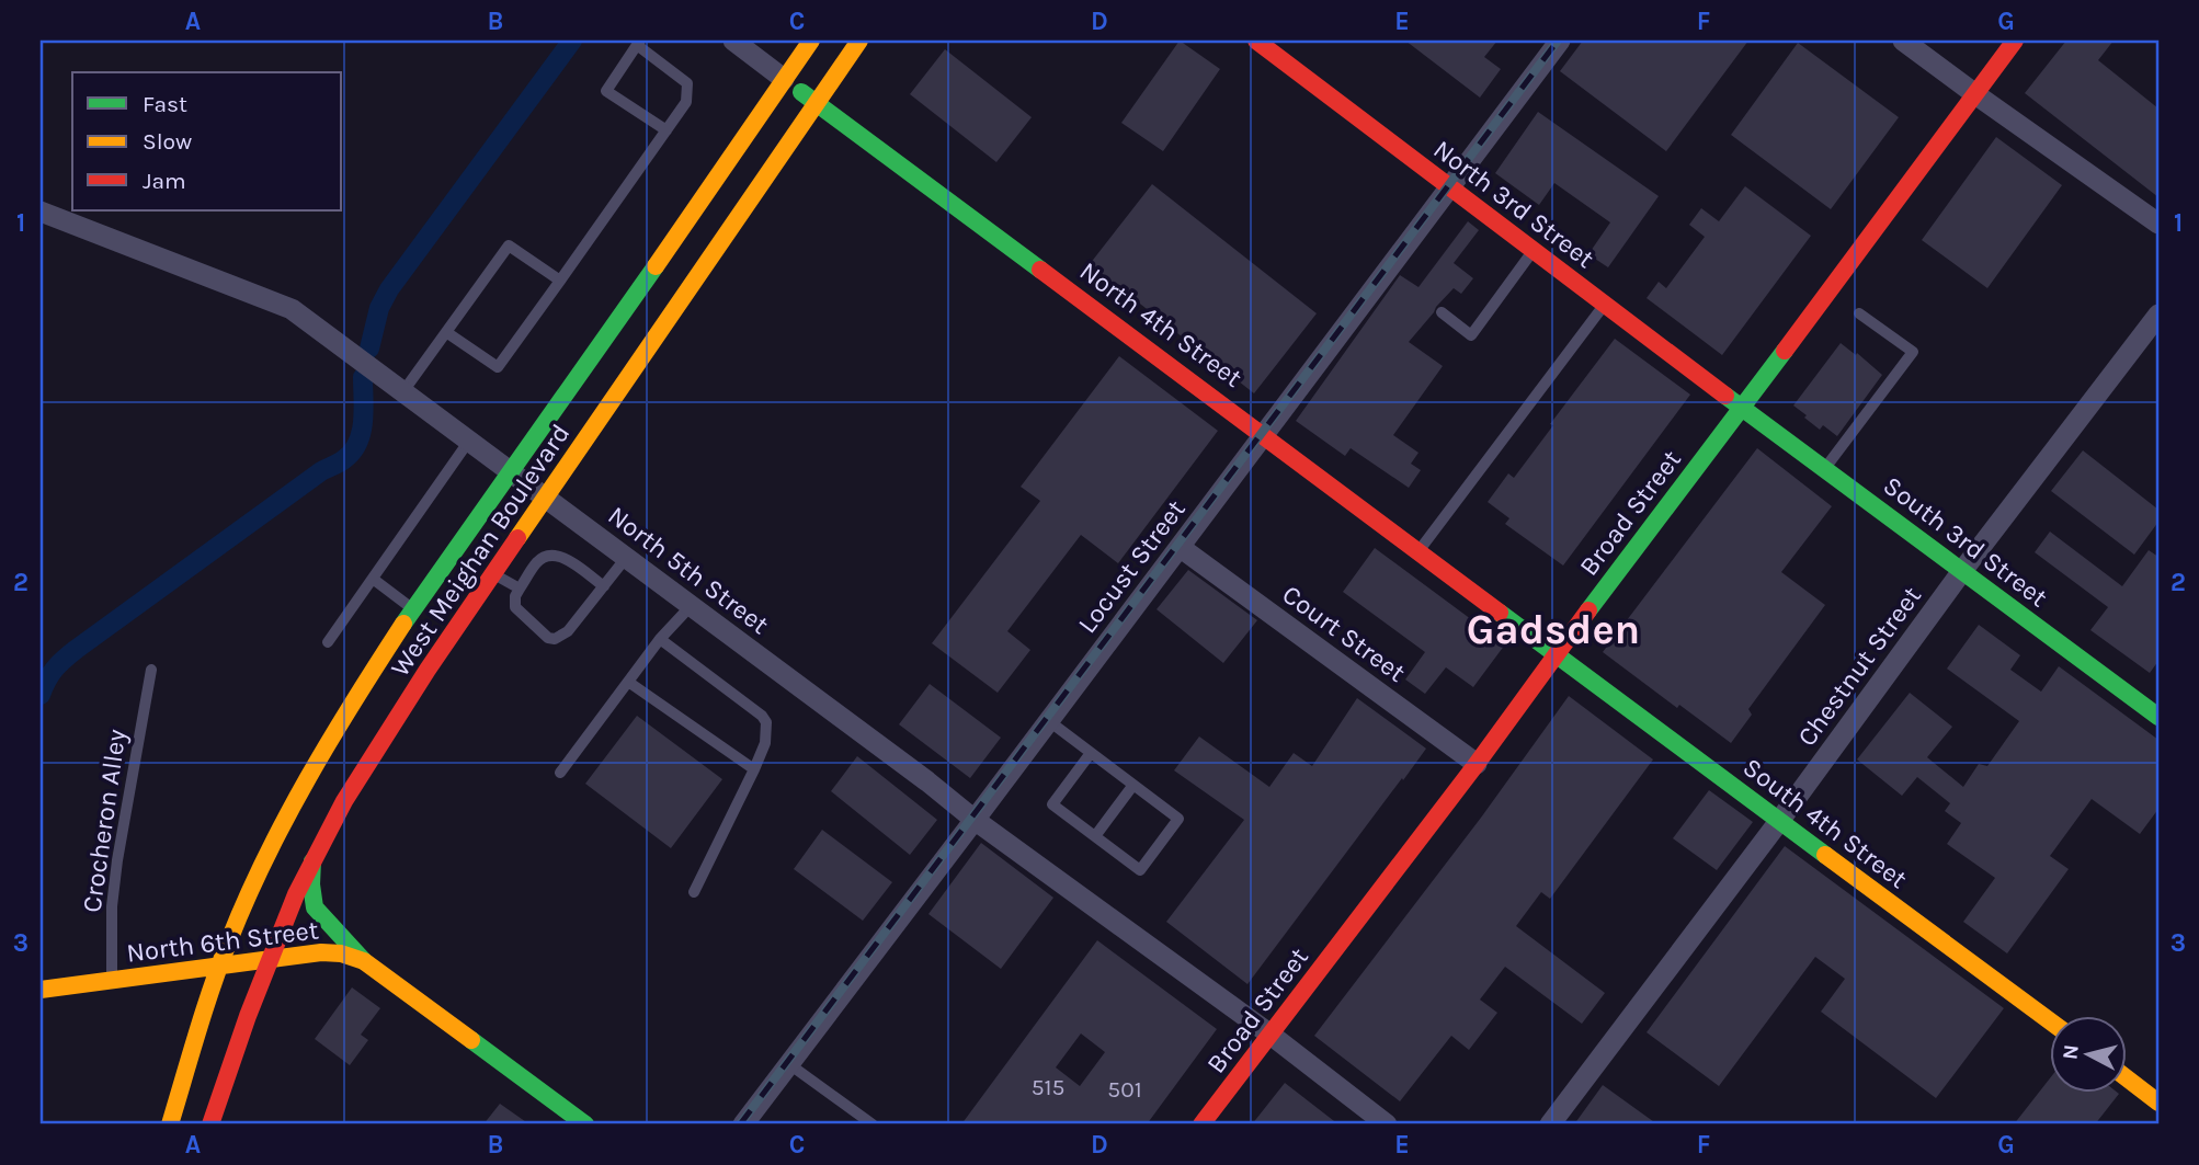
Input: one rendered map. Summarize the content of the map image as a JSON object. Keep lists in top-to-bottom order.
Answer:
{
  "streets": {
    "main road": [
      "North 3rd Street",
      "North 4th Street",
      "Broad Street",
      "South 3rd Street",
      "West Meighan Boulevard",
      "South 4th Street",
      "North 6th Street"
    ],
    "street": [
      "Locust Street",
      "North 5th Street",
      "Court Street",
      "Chestnut Street"
    ],
    "lane": ["Crocheron Alley"]
  },
  "crossings": [
    ["North 3rd Street", "Broad Street"],
    ["North 3rd Street", "South 3rd Street"],
    ["North 3rd Street", "Locust Street"],
    ["North 4th Street", "Broad Street"],
    ["North 4th Street", "West Meighan Boulevard"],
    ["North 4th Street", "Locust Street"],
    ["North 4th Street", "South 4th Street"],
    ["Broad Street", "South 3rd Street"],
    ["Broad Street", "North 5th Street"],
    ["Broad Street", "Court Street"],
    ["Broad Street", "South 4th Street"],
    ["South 3rd Street", "Chestnut Street"],
    ["West Meighan Boulevard", "North 5th Street"],
    ["West Meighan Boulevard", "North 6th Street"],
    ["Locust Street", "North 5th Street"],
    ["Locust Street", "Court Street"],
    ["Chestnut Street", "South 4th Street"],
    ["Crocheron Alley", "North 6th Street"]
  ],
  "districts": ["Gadsden"],
  "house_numbers": ["515", "501"],
  "legend": ["Fast", "Slow", "Jam"],
  "north": "left",
  "grid": {
    "columns": [
      "A",
      "B",
      "C",
      "D",
      "E",
      "F",
      "G"
    ],
    "rows": ["1", "2", "3"]
  }
}
